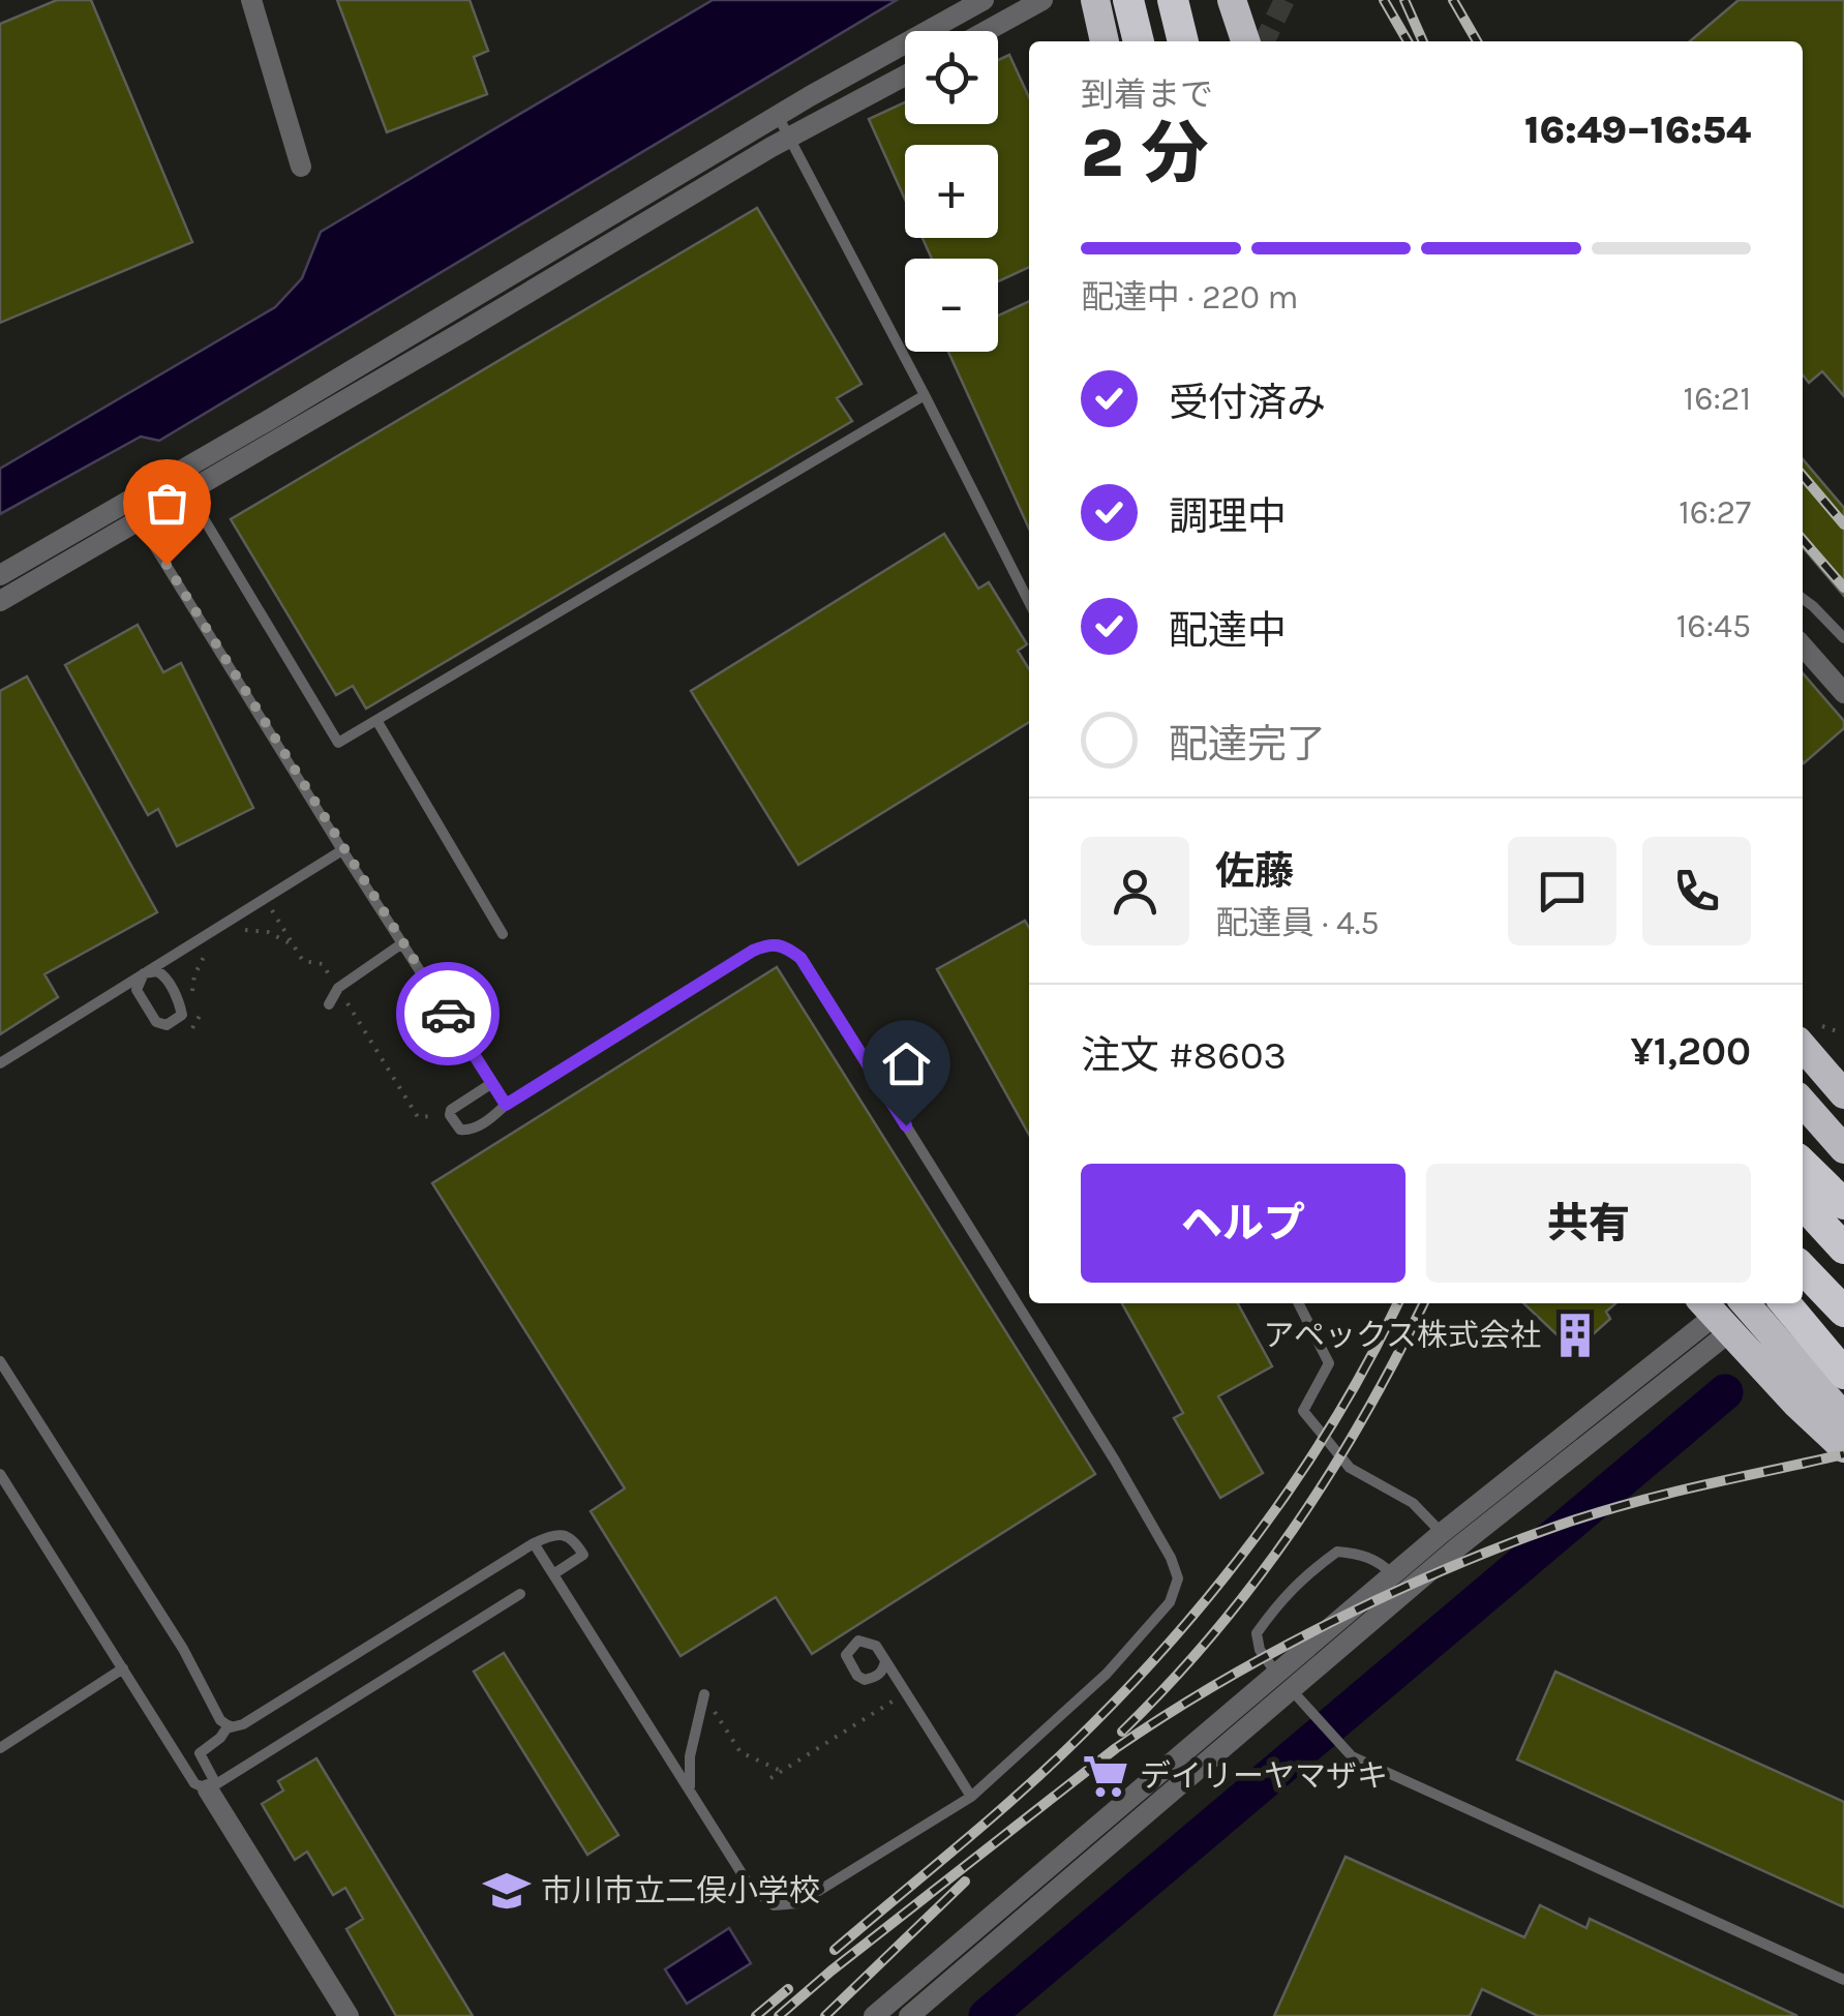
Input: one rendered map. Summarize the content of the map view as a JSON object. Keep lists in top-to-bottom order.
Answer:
{
  "places": {
    "building": ["アペックス株式会社"],
    "supermarket": ["デイリーヤマザキ"],
    "school or university": ["市川市立二俣小学校"]
  },
  "page": {
    "map_buttons": ["+", "−"],
    "heading": ["2 分", "到着まで", "16:49–16:54"],
    "panel": [
      "佐藤",
      "配達員 · 4.5",
      "注文 #8603",
      "¥1,200"
    ],
    "bar": "配達中 · 220 m",
    "list": [
      ["受付済み", "16:21"],
      ["調理中", "16:27"],
      ["配達中", "16:45"],
      "配達完了"
    ],
    "buttons": ["ヘルプ", "共有"]
  }
}
